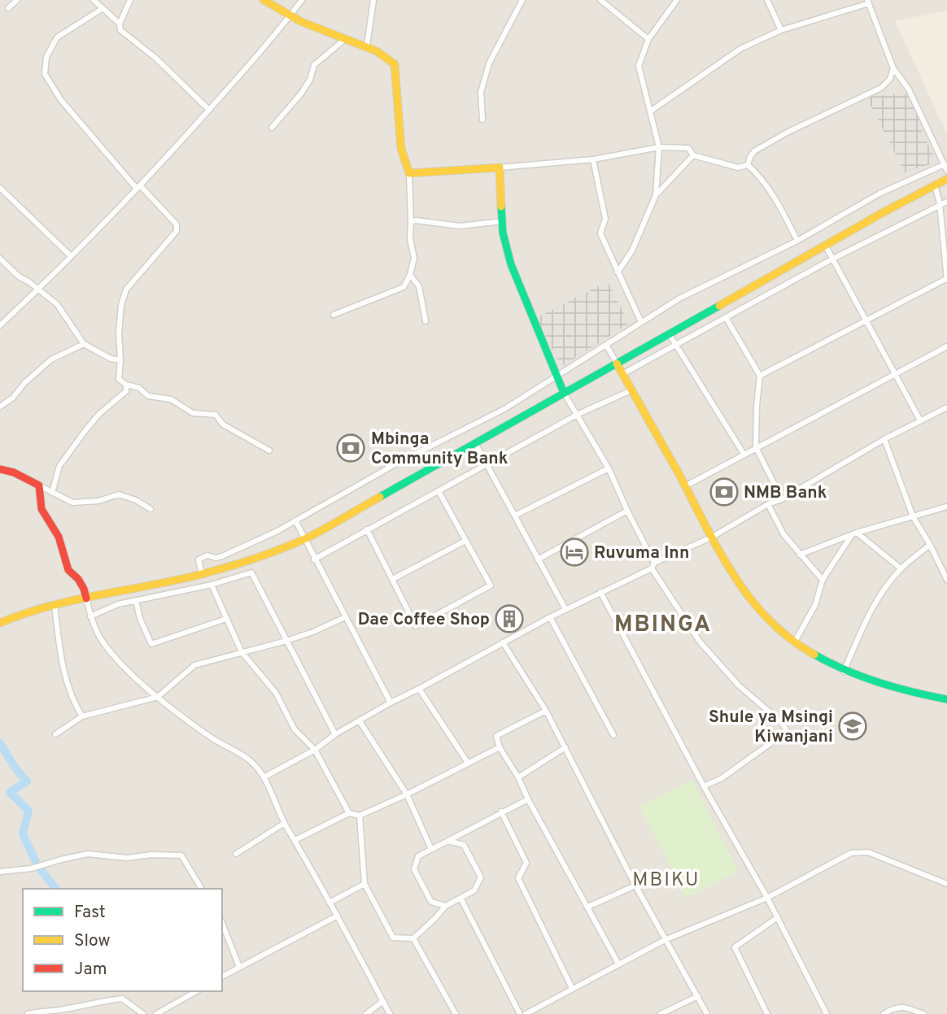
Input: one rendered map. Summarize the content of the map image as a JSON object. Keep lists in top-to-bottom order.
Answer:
{
  "districts": ["MBINGA", "MBIKU"],
  "places": {
    "bank": ["Mbinga Community Bank", "NMB Bank"],
    "hotel": ["Ruvuma Inn"],
    "building": ["Dae Coffee Shop"],
    "school or university": ["Shule ya Msingi Kiwanjani"]
  },
  "legend": ["Fast", "Slow", "Jam"]
}
